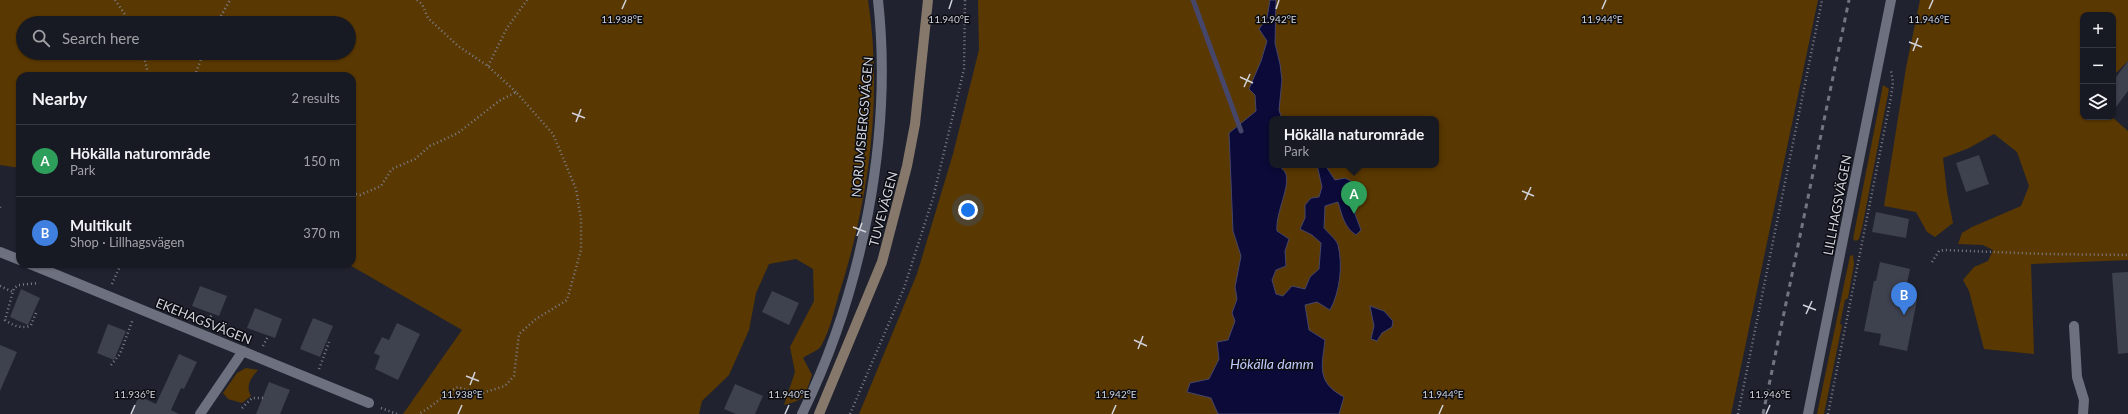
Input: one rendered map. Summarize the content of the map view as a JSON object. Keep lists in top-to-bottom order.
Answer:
{
  "streets": {
    "main road": ["TUVEVÄGEN"],
    "street": ["NORUMSBERGSVÄGEN", "LILLHAGSVÄGEN", "EKEHAGSVÄGEN"]
  },
  "water": ["Hökälla damm"],
  "page": {
    "map_buttons": ["+", "−"],
    "search": "Search here",
    "heading": ["Nearby", "2 results"],
    "popup": ["Hökälla naturområde", "Park"],
    "list": [
      {
        "mark": "A",
        "name": "Hökälla naturområde",
        "note": "Park",
        "value": "150 m"
      },
      {
        "mark": "B",
        "name": "Multikult",
        "note": "Shop · Lillhagsvägen",
        "value": "370 m"
      }
    ],
    "pins": ["A", "B"]
  },
  "coordinates": [
    "11.942°E",
    "11.944°E",
    "11.946°E",
    "11.938°E",
    "11.940°E",
    "11.936°E"
  ]
}
